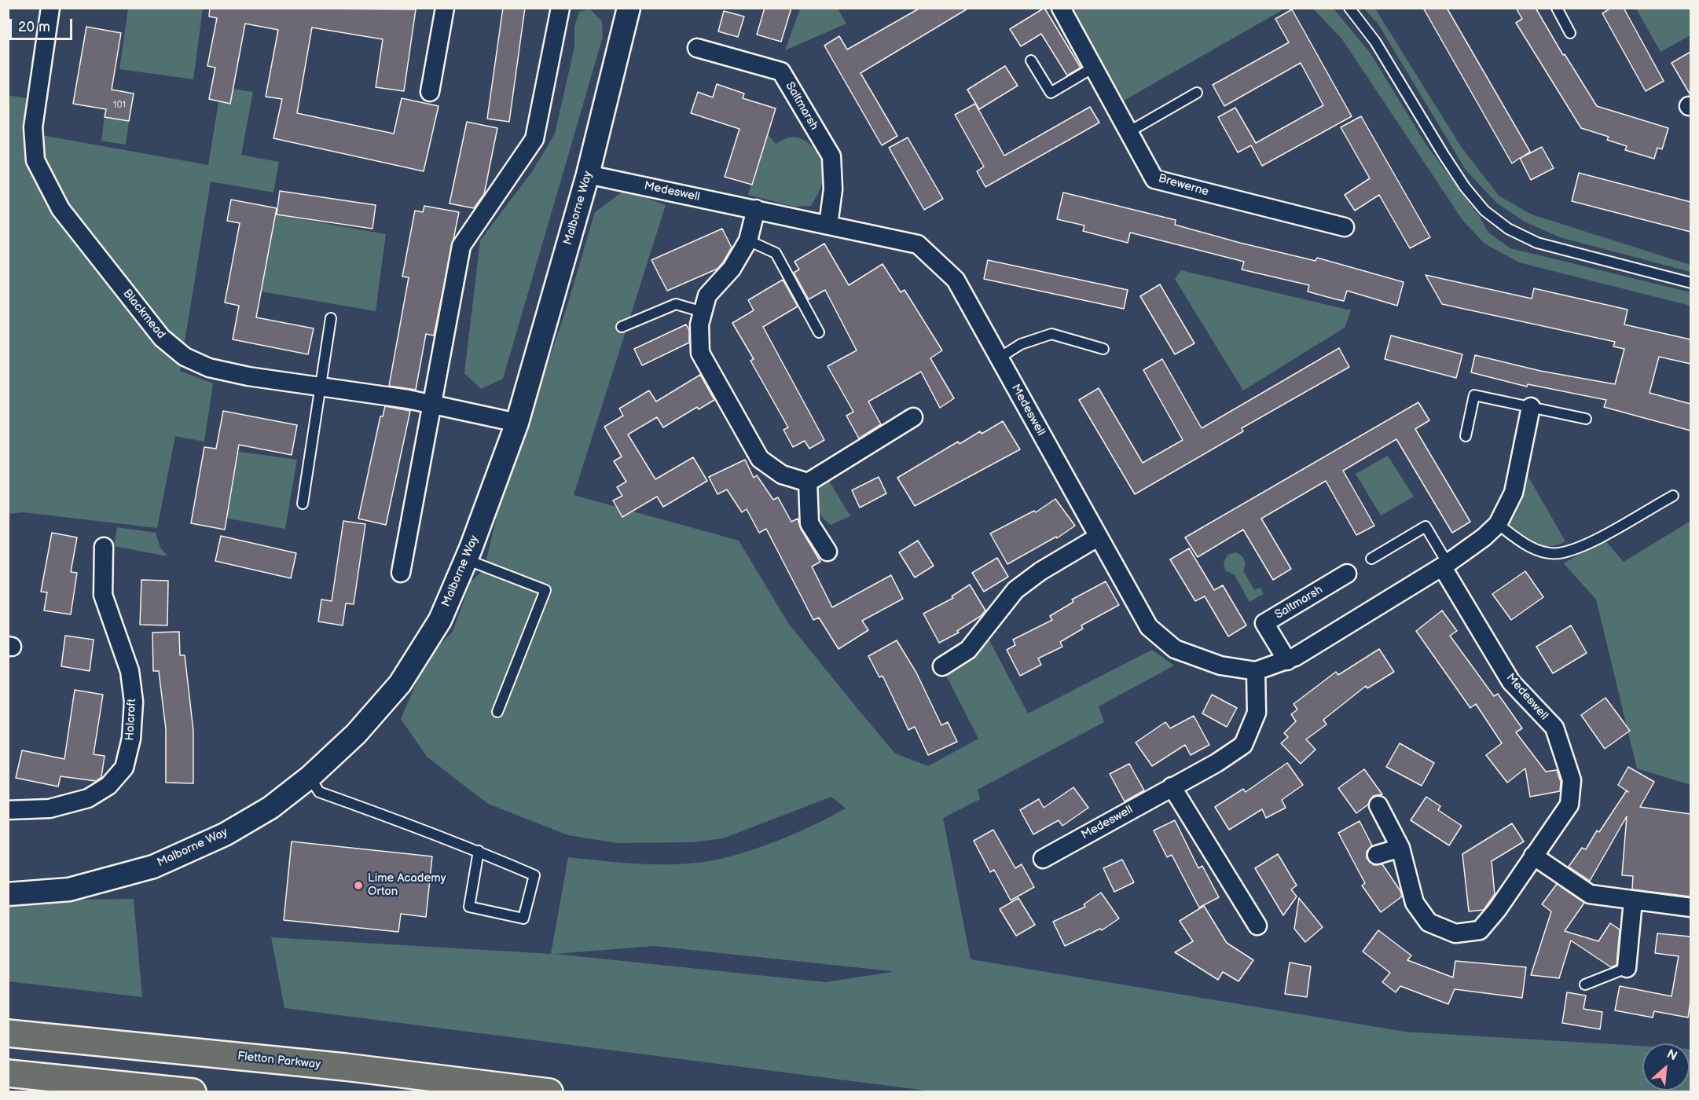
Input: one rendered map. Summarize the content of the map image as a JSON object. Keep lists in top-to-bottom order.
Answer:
{
  "streets": {
    "highway": ["Fletton Parkway"],
    "street": [
      "Saltmarsh",
      "Brewerne",
      "Medeswell",
      "Malborne Way",
      "Blackmead",
      "Holcroft"
    ]
  },
  "crossings": [
    ["Saltmarsh", "Medeswell"],
    ["Medeswell", "Malborne Way"],
    ["Malborne Way", "Blackmead"]
  ],
  "places": ["Lime Academy Orton"],
  "house_numbers": ["101"],
  "scale_bar": "20 m",
  "north": "top right"
}
